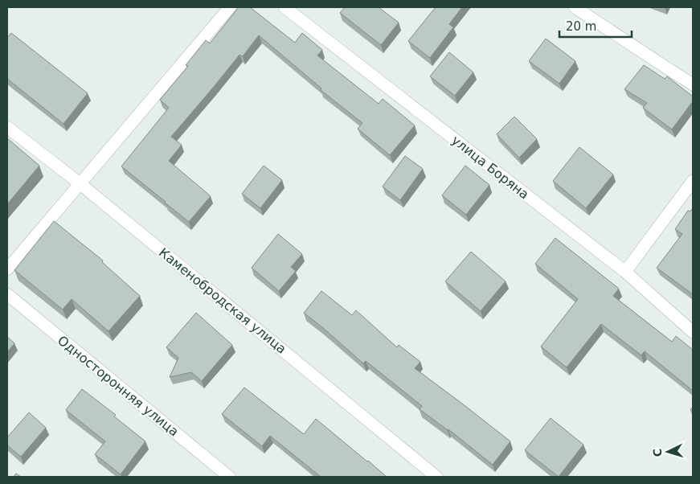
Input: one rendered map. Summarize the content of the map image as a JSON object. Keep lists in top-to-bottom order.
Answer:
{
  "streets": {
    "street": ["улица Боряна", "Каменобродская улица", "Односторонняя улица"]
  },
  "scale_bar": "20 m",
  "north": "left"
}
